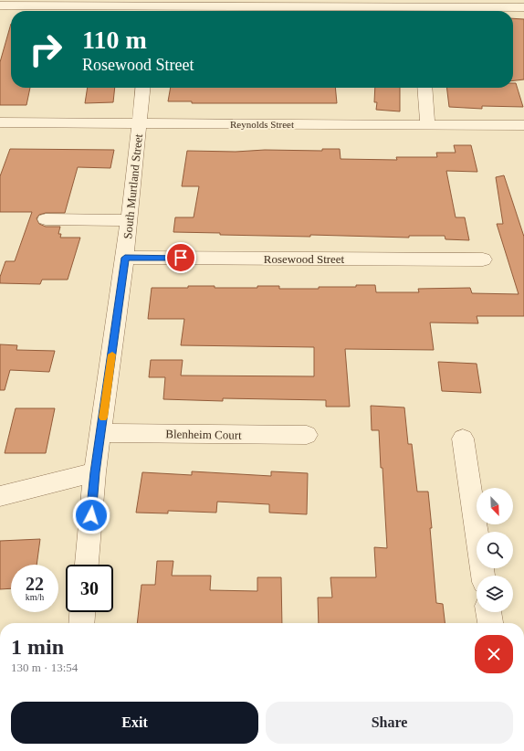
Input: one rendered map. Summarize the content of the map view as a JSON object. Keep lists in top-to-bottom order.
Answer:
{
  "streets": {
    "street": [
      "Reynolds Street",
      "South Murtland Street",
      "Rosewood Street",
      "Blenheim Court"
    ]
  },
  "crossings": [
    ["Reynolds Street", "South Murtland Street"],
    ["South Murtland Street", "Rosewood Street"],
    ["South Murtland Street", "Blenheim Court"]
  ],
  "north": "bottom right",
  "page": {
    "turn": ["110 m", "Rosewood Street"],
    "speed": "22 km/h",
    "limit": "30",
    "heading": ["1 min", "130 m · 13:54"],
    "buttons": ["Exit", "Share"]
  }
}
